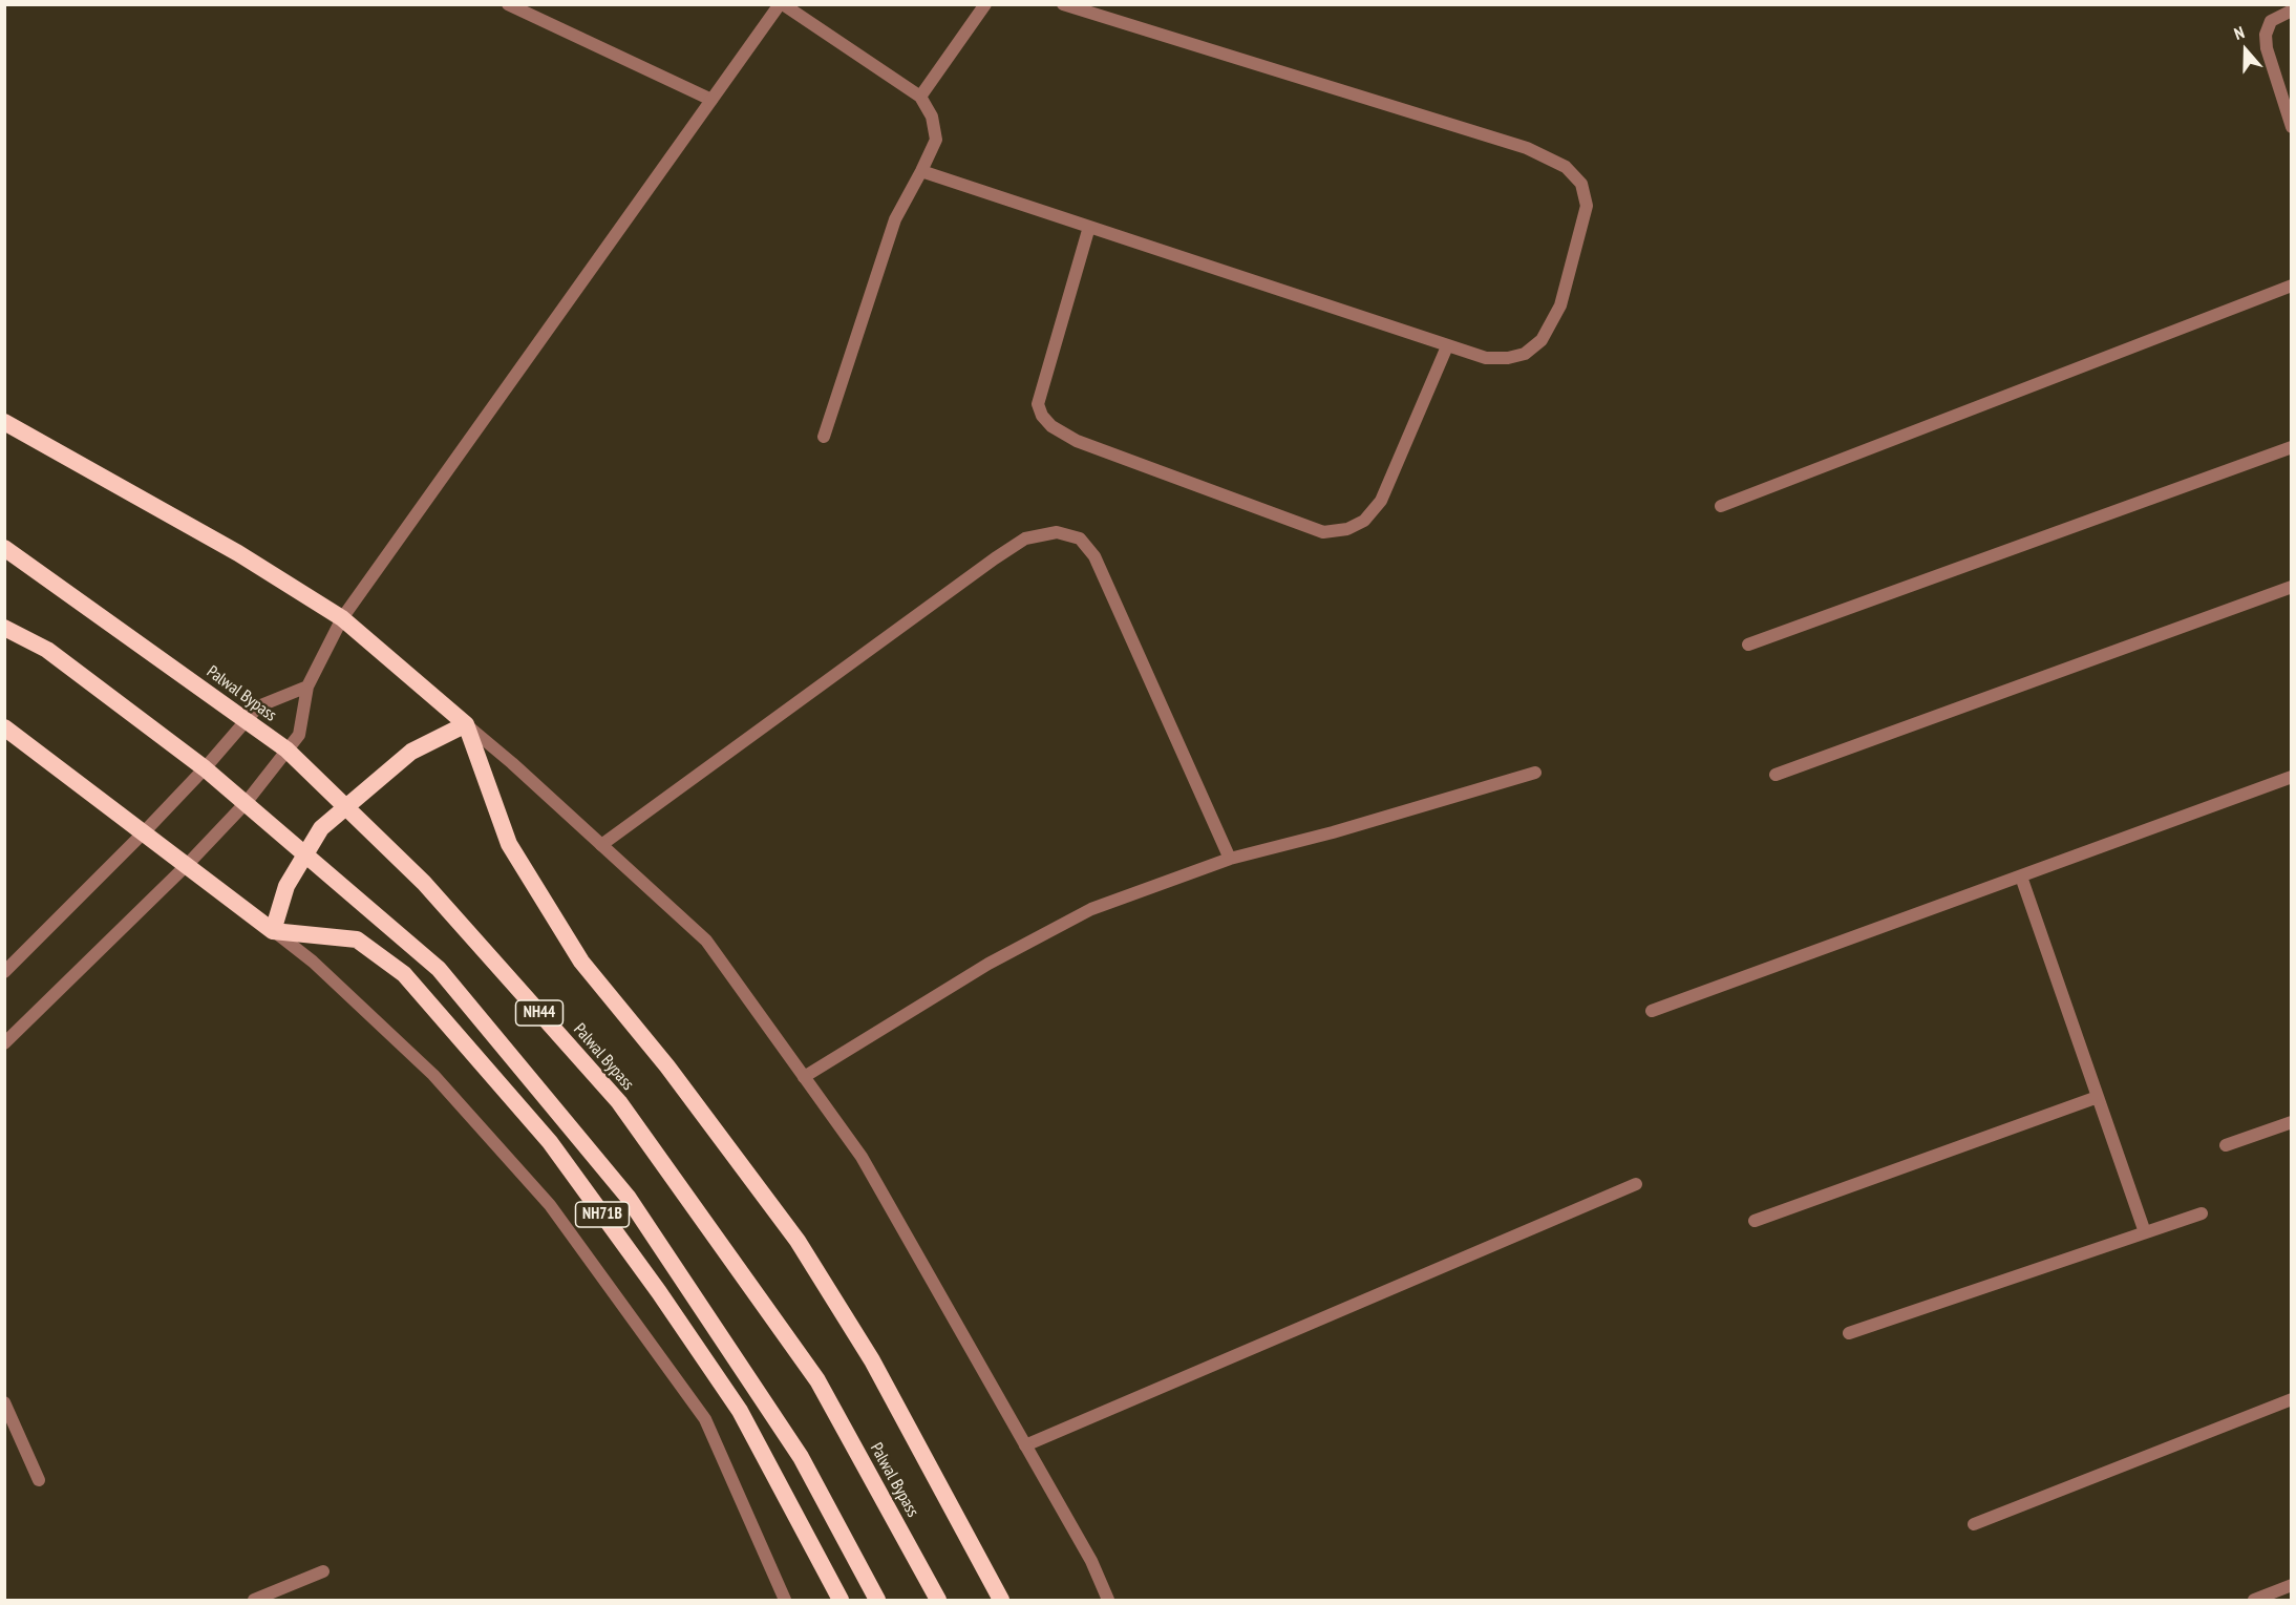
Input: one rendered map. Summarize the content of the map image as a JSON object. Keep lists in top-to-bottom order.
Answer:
{
  "streets": {
    "highway": ["Palwal Bypass", "NH44", "NH71B"]
  },
  "north": "top"
}
